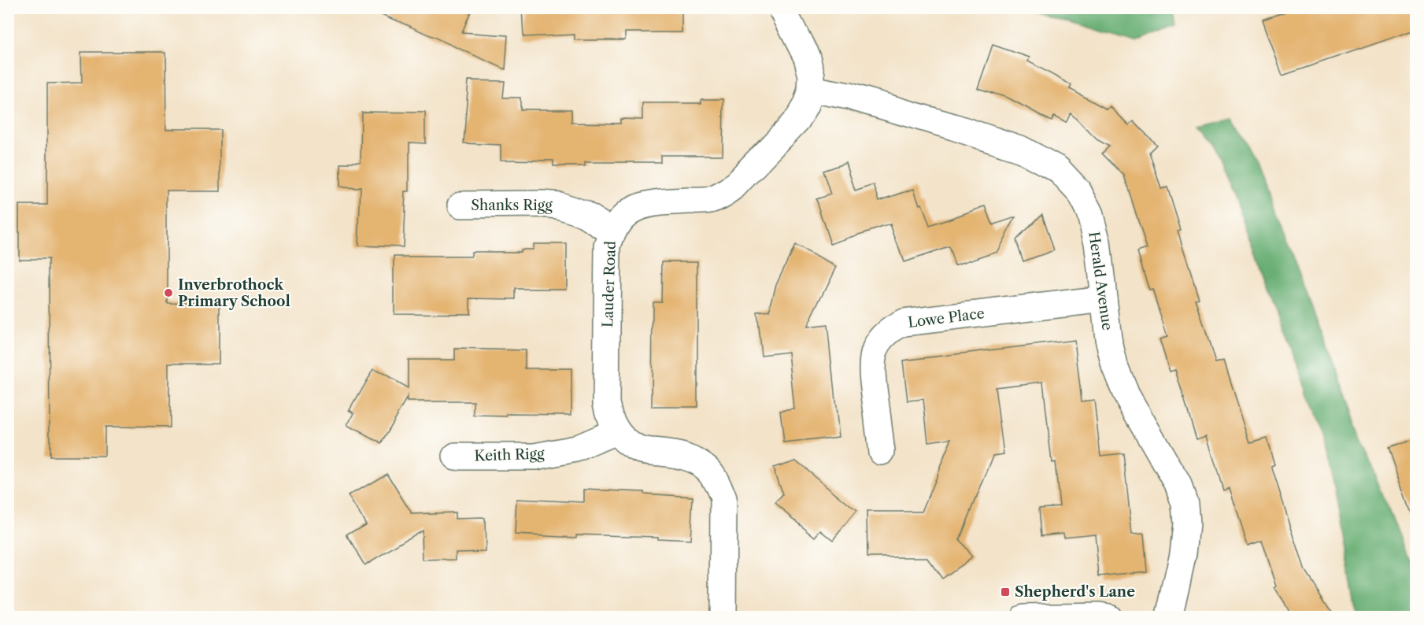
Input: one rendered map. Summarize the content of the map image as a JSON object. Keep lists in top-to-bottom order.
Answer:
{
  "streets": {
    "street": [
      "Shanks Rigg",
      "Herald Avenue",
      "Lauder Road",
      "Lowe Place",
      "Keith Rigg"
    ]
  },
  "crossings": [
    ["Shanks Rigg", "Lauder Road"],
    ["Herald Avenue", "Lauder Road"],
    ["Herald Avenue", "Lowe Place"],
    ["Lauder Road", "Keith Rigg"]
  ],
  "places": {
    "other": ["Inverbrothock Primary School"],
    "transit": ["Shepherd's Lane"]
  }
}
